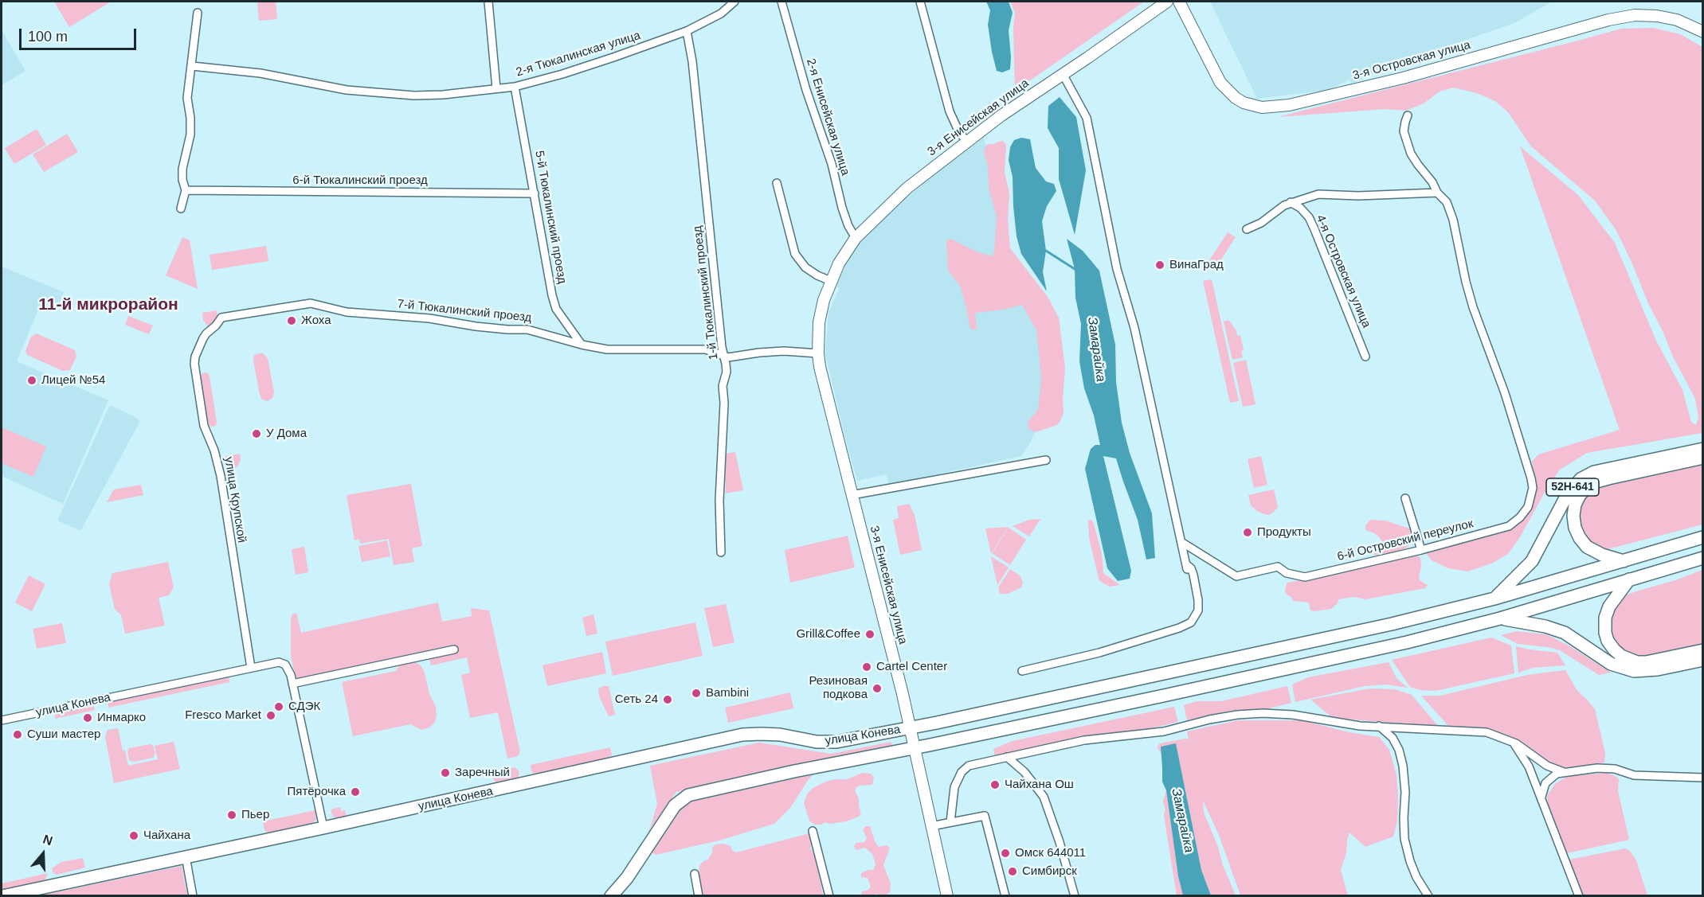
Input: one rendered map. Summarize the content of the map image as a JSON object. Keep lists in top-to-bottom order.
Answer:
{
  "streets": {
    "main road": ["52Н-641", "улица Конева"],
    "street": [
      "2-я Тюкалинская улица",
      "3-я Островская улица",
      "2-я Енисейская улица",
      "3-я Енисейская улица",
      "6-й Тюкалинский проезд",
      "5-й Тюкалинский проезд",
      "4-я Островская улица",
      "1-й Тюкалинский проезд",
      "7-й Тюкалинский проезд",
      "улица Крупской",
      "6-й Островский переулок"
    ]
  },
  "crossings": [
    ["2-я Тюкалинская улица", "5-й Тюкалинский проезд"],
    ["2-я Тюкалинская улица", "1-й Тюкалинский проезд"],
    ["2-я Енисейская улица", "3-я Енисейская улица"],
    ["3-я Енисейская улица", "7-й Тюкалинский проезд"],
    ["3-я Енисейская улица", "улица Конева"],
    ["6-й Тюкалинский проезд", "5-й Тюкалинский проезд"],
    ["5-й Тюкалинский проезд", "7-й Тюкалинский проезд"],
    ["1-й Тюкалинский проезд", "7-й Тюкалинский проезд"],
    ["7-й Тюкалинский проезд", "улица Крупской"],
    ["52Н-641", "улица Конева"],
    ["улица Крупской", "улица Конева"]
  ],
  "districts": ["11-й микрорайон"],
  "water": ["Замарайка"],
  "places": [
    "ВинаГрад",
    "Жоха",
    "Лицей №54",
    "У Дома",
    "Продукты",
    "Grill&Coffee",
    "Cartel Center",
    "Резиновая подкова",
    "Bambini",
    "Сеть 24",
    "СДЭК",
    "Fresco Market",
    "Инмарко",
    "Суши мастер",
    "Заречный",
    "Чайхана Ош",
    "Пятёрочка",
    "Пьер",
    "Чайхана",
    "Омск 644011",
    "Симбирск"
  ],
  "scale_bar": "100 m",
  "north": "top"
}
